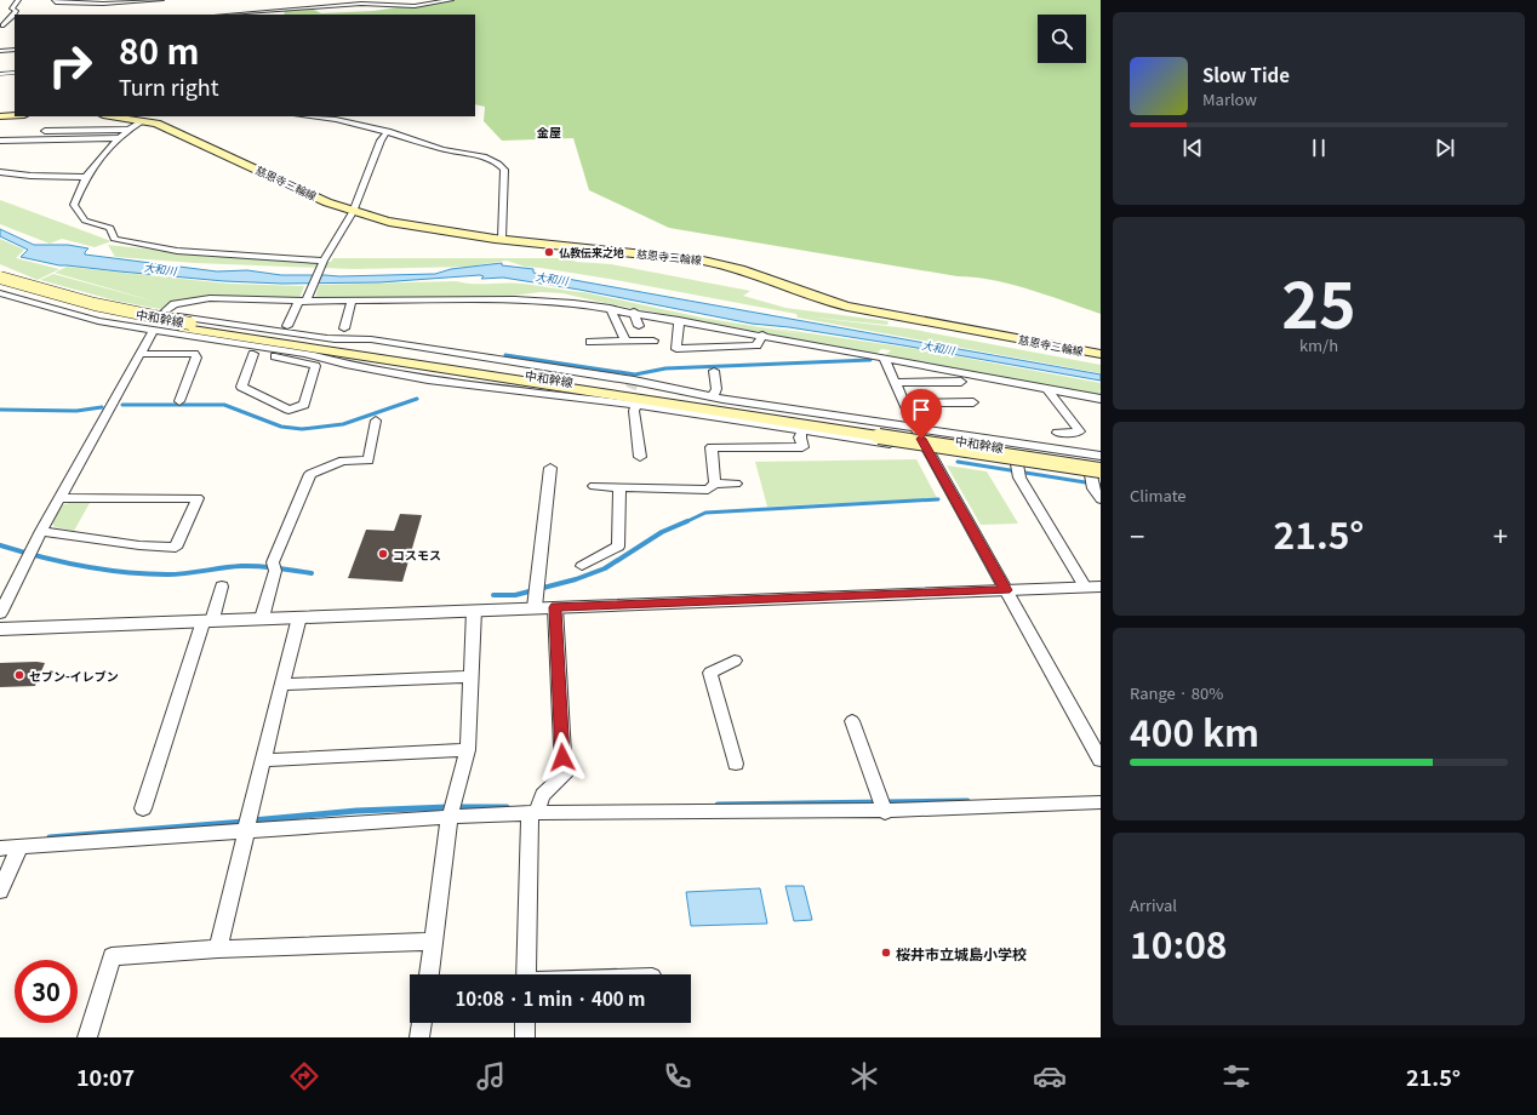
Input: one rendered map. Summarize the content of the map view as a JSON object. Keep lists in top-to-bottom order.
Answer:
{
  "streets": {
    "main road": ["慈恩寺三輪線", "中和幹線"]
  },
  "districts": ["金屋"],
  "water": ["大和川"],
  "places": [
    "仏教伝来之地",
    "コスモス",
    "セブン-イレブン",
    "桜井市立城島小学校"
  ],
  "page": {
    "turn": ["80 m", "Turn right"],
    "song": ["Slow Tide", "Marlow"],
    "tile": [
      ["25", "km/h"],
      "Climate",
      ["Range · 80%", "400 km"],
      ["Arrival", "10:08"]
    ],
    "heat": ["−", "21.5°", "+"],
    "limit": "30",
    "trip": "10:08 · 1 min · 400 m",
    "tabs": ["10:07", "21.5°"]
  }
}
